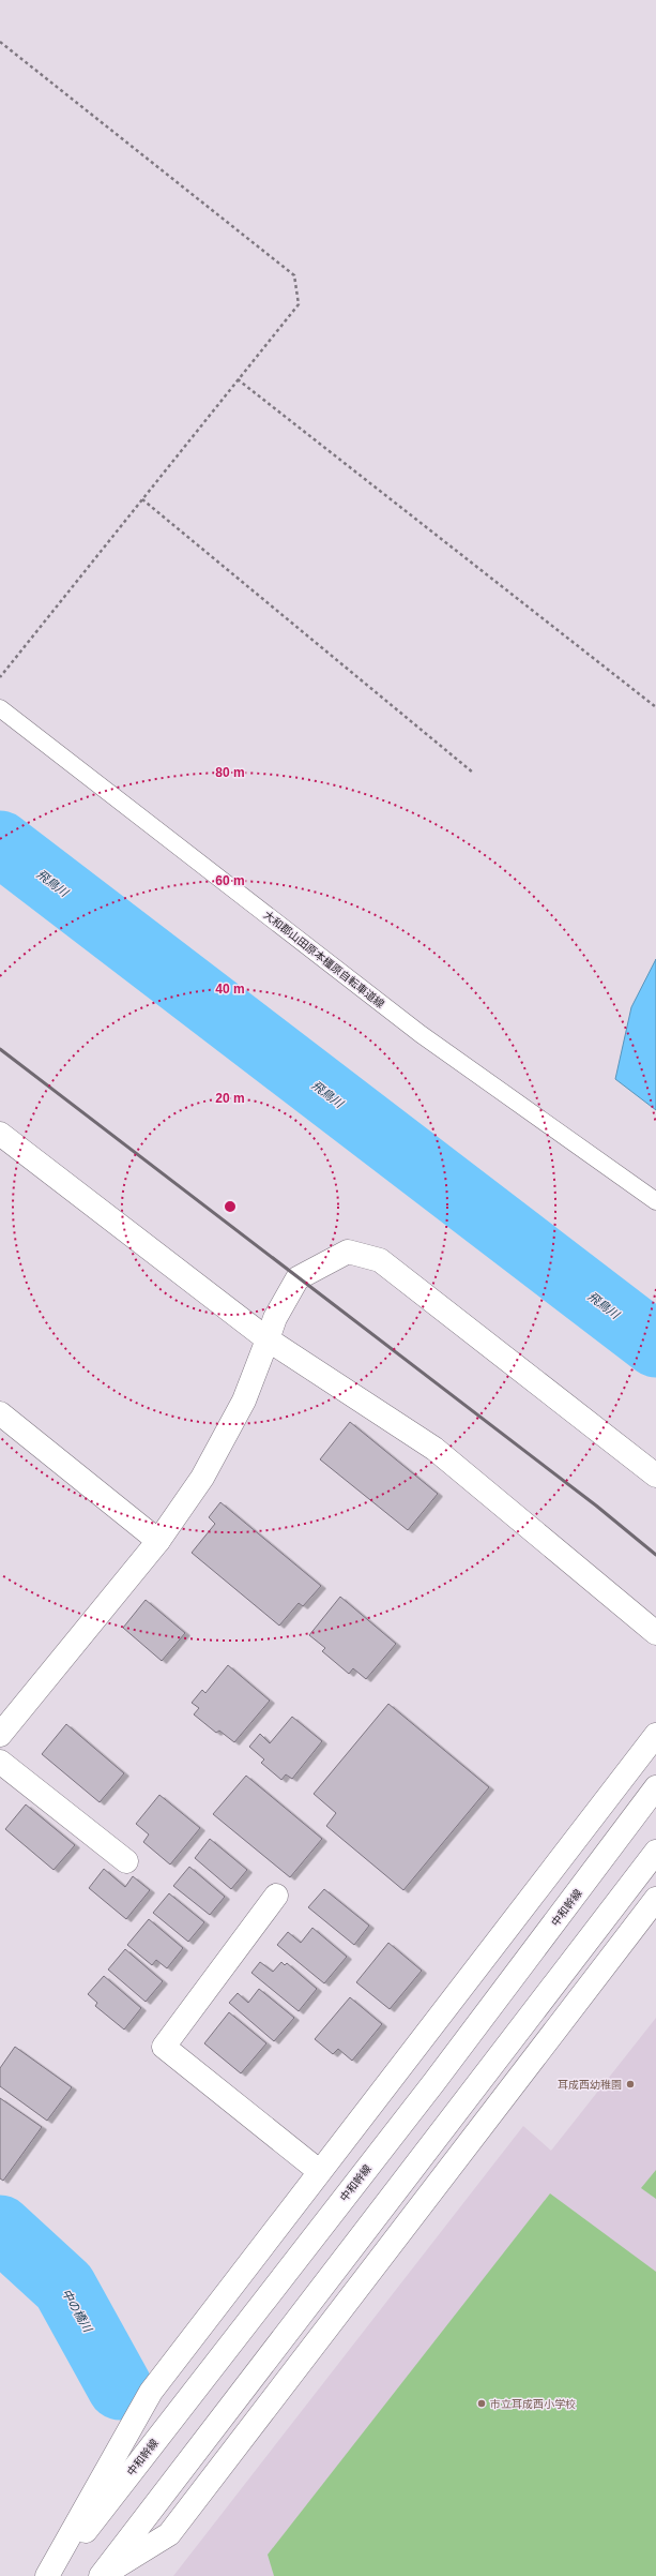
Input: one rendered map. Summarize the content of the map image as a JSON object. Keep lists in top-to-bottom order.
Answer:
{
  "streets": {
    "main road": ["中和幹線"],
    "lane": ["大和郡山田原本橿原自転車道線"]
  },
  "water": ["飛鳥川", "中の橋川"],
  "places": ["耳成西幼稚園", "市立耳成西小学校"],
  "rings": [
    "80 m",
    "60 m",
    "40 m",
    "20 m"
  ]
}
